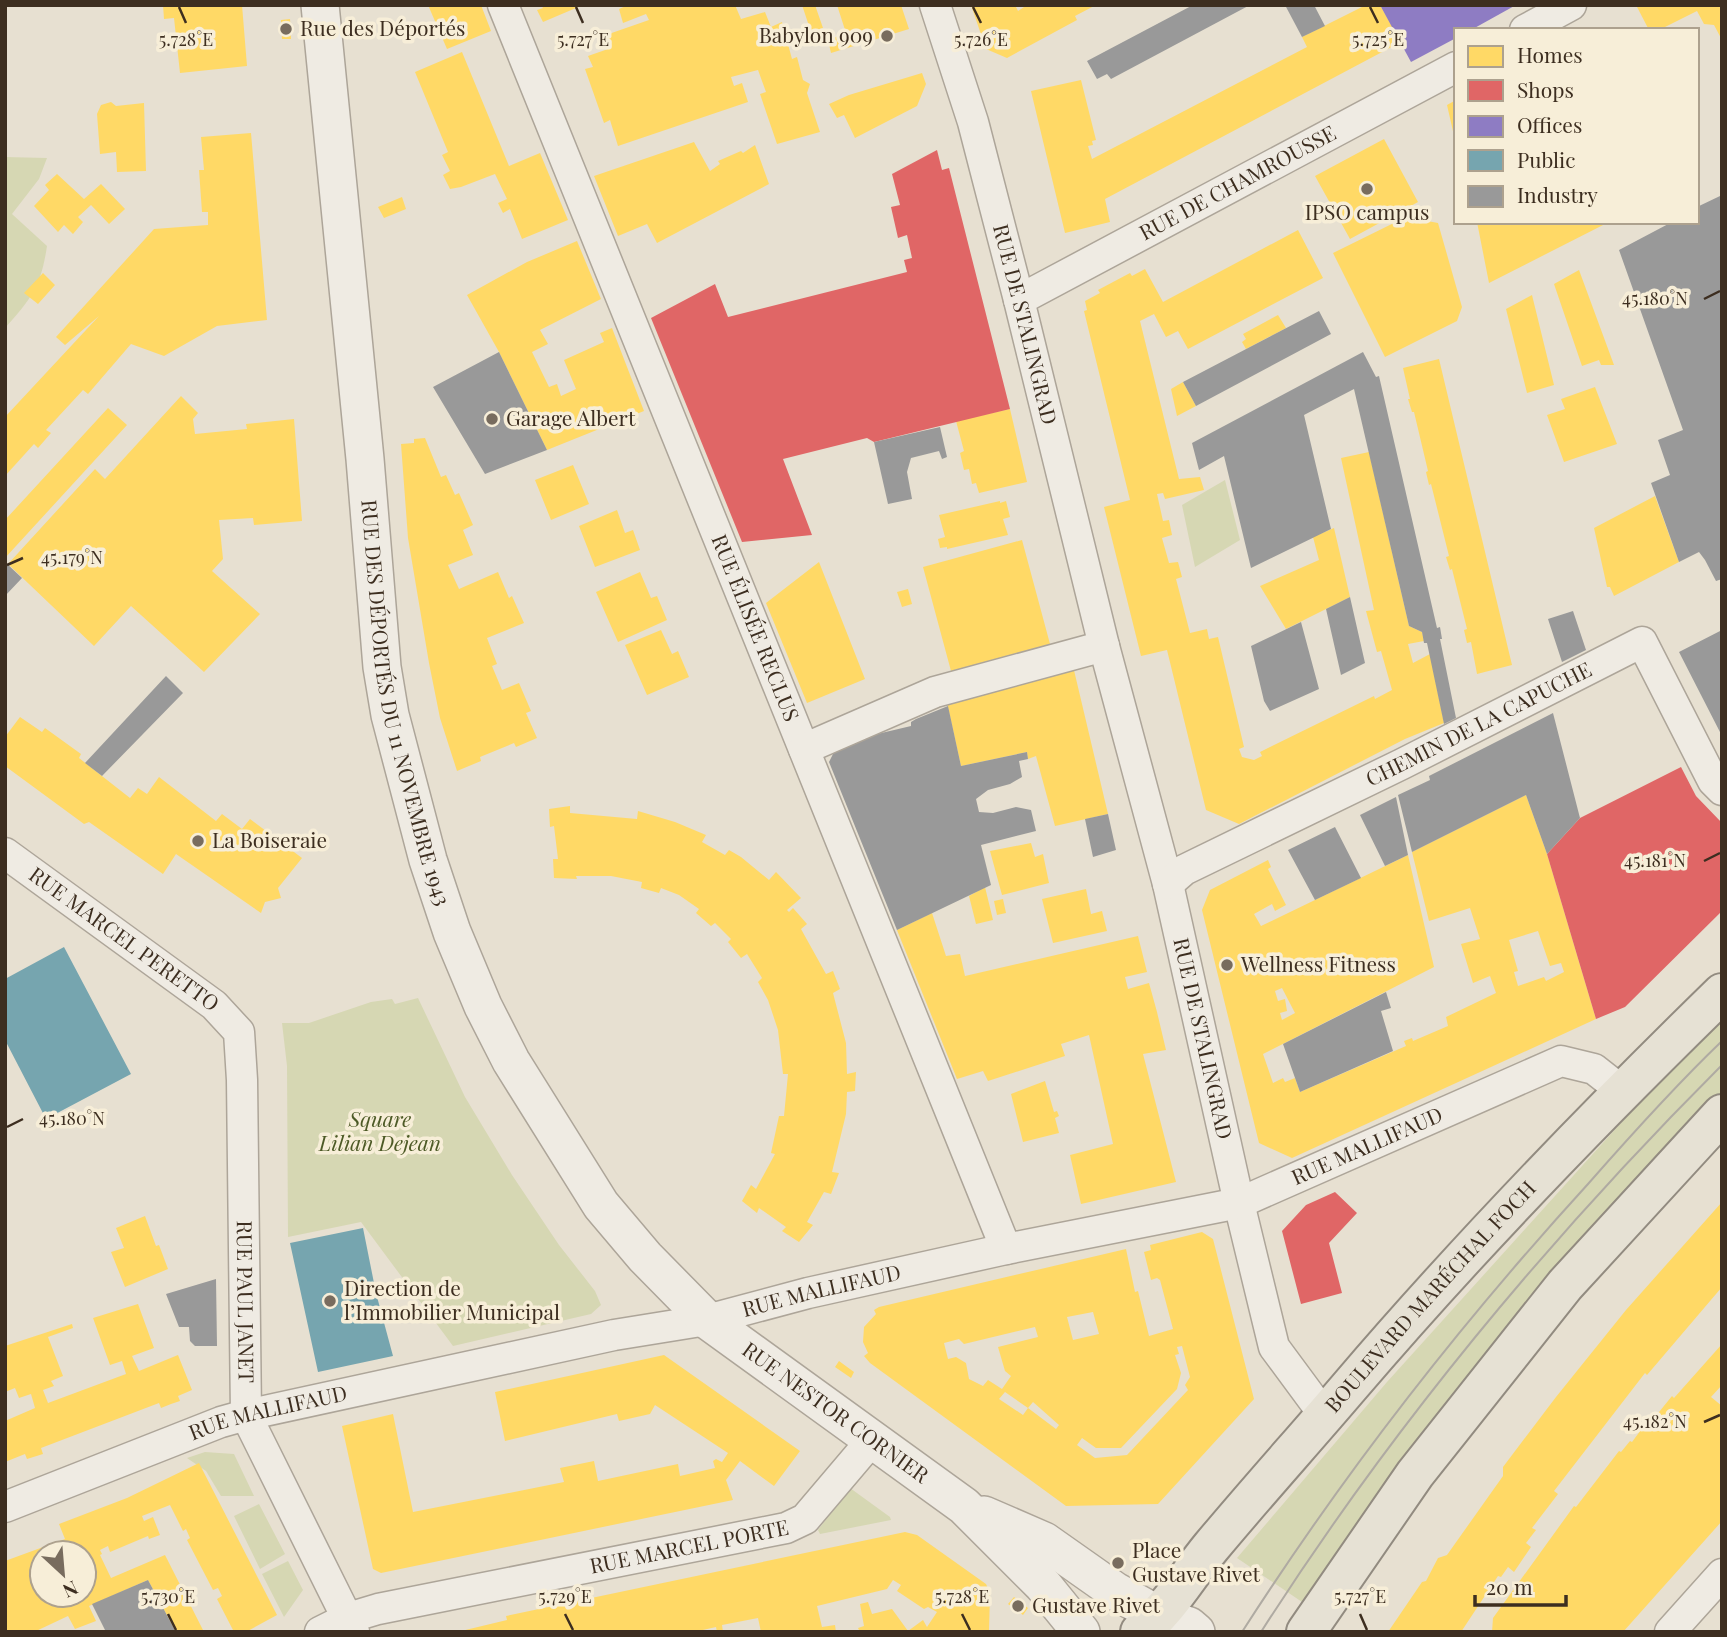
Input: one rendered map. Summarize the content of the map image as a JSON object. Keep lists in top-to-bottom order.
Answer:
{
  "streets": {
    "main road": ["BOULEVARD MARÉCHAL FOCH"],
    "street": [
      "RUE DE CHAMROUSSE",
      "RUE DE STALINGRAD",
      "RUE ÉLISÉE RECLUS",
      "RUE DES DÉPORTÉS DU 11 NOVEMBRE 1943",
      "CHEMIN DE LA CAPUCHE",
      "RUE MARCEL PERETTO",
      "RUE MALLIFAUD",
      "RUE PAUL JANET",
      "RUE NESTOR CORNIER",
      "RUE MARCEL PORTE"
    ]
  },
  "crossings": [
    ["RUE DE CHAMROUSSE", "RUE DE STALINGRAD"],
    ["RUE DE STALINGRAD", "CHEMIN DE LA CAPUCHE"],
    ["RUE DE STALINGRAD", "RUE MALLIFAUD"],
    ["RUE DE STALINGRAD", "BOULEVARD MARÉCHAL FOCH"],
    ["RUE ÉLISÉE RECLUS", "RUE MALLIFAUD"],
    ["RUE DES DÉPORTÉS DU 11 NOVEMBRE 1943", "RUE MALLIFAUD"],
    ["RUE DES DÉPORTÉS DU 11 NOVEMBRE 1943", "RUE NESTOR CORNIER"],
    ["RUE MARCEL PERETTO", "RUE PAUL JANET"],
    ["RUE MALLIFAUD", "BOULEVARD MARÉCHAL FOCH"],
    ["RUE MALLIFAUD", "RUE PAUL JANET"],
    ["RUE MALLIFAUD", "RUE NESTOR CORNIER"],
    ["BOULEVARD MARÉCHAL FOCH", "RUE NESTOR CORNIER"],
    ["RUE PAUL JANET", "RUE MARCEL PORTE"],
    ["RUE NESTOR CORNIER", "RUE MARCEL PORTE"]
  ],
  "parks": ["Square Lilian Dejean"],
  "places": [
    "Rue des Déportés",
    "Babylon 909",
    "IPSO campus",
    "Garage Albert",
    "La Boiseraie",
    "Wellness Fitness",
    "Direction de l’Immobilier Municipal",
    "Place Gustave Rivet",
    "Gustave Rivet"
  ],
  "legend": [
    "Homes",
    "Shops",
    "Offices",
    "Public",
    "Industry"
  ],
  "scale_bar": "20 m",
  "north": "bottom right",
  "coordinates": [
    "5.726°E",
    "5.725°E",
    "5.728°E",
    "5.727°E",
    "45.180°N",
    "45.179°N",
    "45.181°N",
    "45.182°N",
    "5.730°E",
    "5.729°E"
  ]
}
